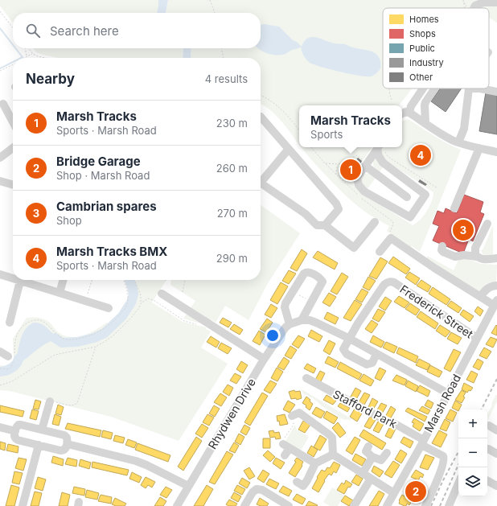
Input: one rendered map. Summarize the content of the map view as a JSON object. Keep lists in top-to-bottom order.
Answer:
{
  "streets": {
    "street": [
      "Frederick Street",
      "Marsh Road",
      "Stafford Park",
      "Rhydwen Drive"
    ]
  },
  "crossings": [
    ["Frederick Street", "Marsh Road"],
    ["Marsh Road", "Stafford Park"]
  ],
  "legend": [
    "Homes",
    "Shops",
    "Public",
    "Industry",
    "Other"
  ],
  "page": {
    "search": "Search here",
    "heading": ["Nearby", "4 results"],
    "list": [
      {
        "mark": "1",
        "name": "Marsh Tracks",
        "note": "Sports · Marsh Road",
        "value": "230 m"
      },
      {
        "mark": "2",
        "name": "Bridge Garage",
        "note": "Shop · Marsh Road",
        "value": "260 m"
      },
      {
        "mark": "3",
        "name": "Cambrian spares",
        "note": "Shop",
        "value": "270 m"
      },
      {
        "mark": "4",
        "name": "Marsh Tracks BMX",
        "note": "Sports · Marsh Road",
        "value": "290 m"
      }
    ],
    "popup": ["Marsh Tracks", "Sports"],
    "pins": [
      "4",
      "1",
      "3",
      "2"
    ],
    "map_buttons": ["+", "−"]
  }
}
